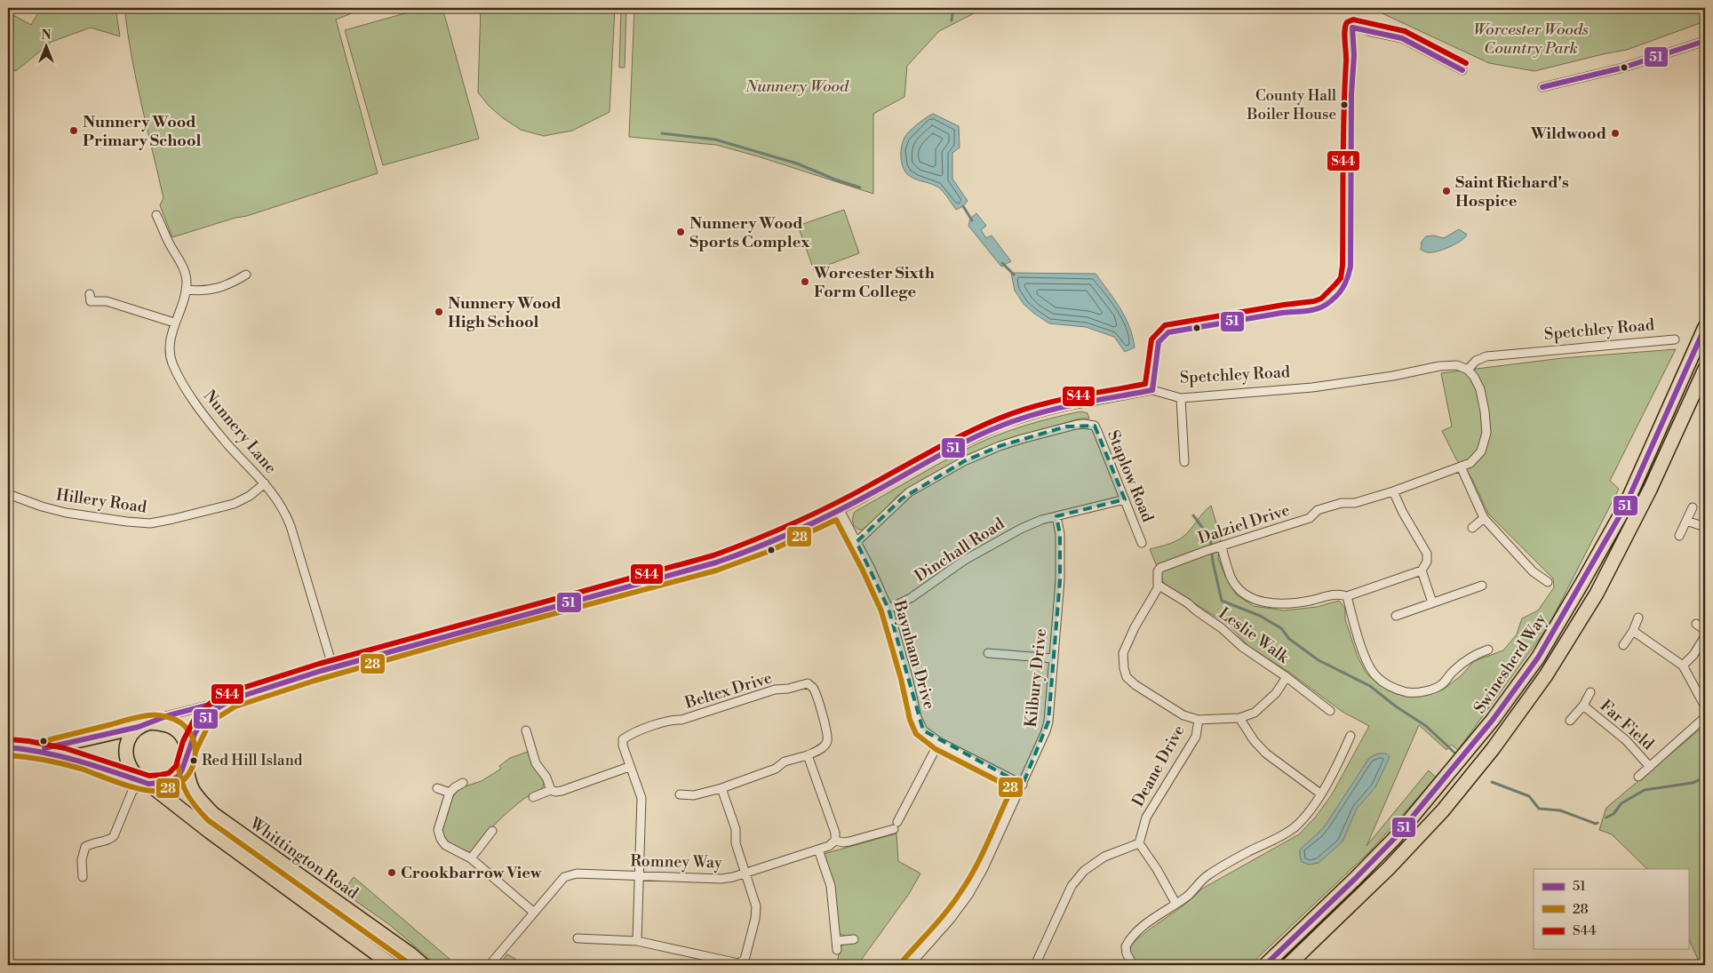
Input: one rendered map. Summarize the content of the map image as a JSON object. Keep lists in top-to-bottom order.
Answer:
{
  "streets": {
    "main road": ["Spetchley Road", "Swinesherd Way", "Whittington Road"],
    "street": [
      "Nunnery Lane",
      "Staplow Road",
      "Hillery Road",
      "Dalziel Drive",
      "Dinchall Road",
      "Leslie Walk",
      "Baynham Drive",
      "Kilbury Drive",
      "Beltex Drive",
      "Far Field",
      "Deane Drive",
      "Romney Way"
    ]
  },
  "crossings": [
    ["Spetchley Road", "Nunnery Lane"],
    ["Spetchley Road", "Dalziel Drive"],
    ["Spetchley Road", "Baynham Drive"],
    ["Spetchley Road", "Whittington Road"],
    ["Nunnery Lane", "Hillery Road"],
    ["Staplow Road", "Dinchall Road"],
    ["Staplow Road", "Baynham Drive"],
    ["Dalziel Drive", "Leslie Walk"],
    ["Dalziel Drive", "Deane Drive"],
    ["Dinchall Road", "Baynham Drive"],
    ["Dinchall Road", "Kilbury Drive"],
    ["Baynham Drive", "Kilbury Drive"],
    ["Baynham Drive", "Romney Way"],
    ["Beltex Drive", "Romney Way"]
  ],
  "parks": ["Worcester Woods Country Park", "Nunnery Wood"],
  "places": [
    "County Hall Boiler House",
    "Nunnery Wood Primary School",
    "Wildwood",
    "Saint Richard's Hospice",
    "Nunnery Wood Sports Complex",
    "Worcester Sixth Form College",
    "Nunnery Wood High School",
    "Red Hill Island",
    "Crookbarrow View"
  ],
  "lines": ["transit line S44", "transit line 51", "transit line 28"],
  "legend": ["51", "28", "S44"],
  "north": "top"
}
